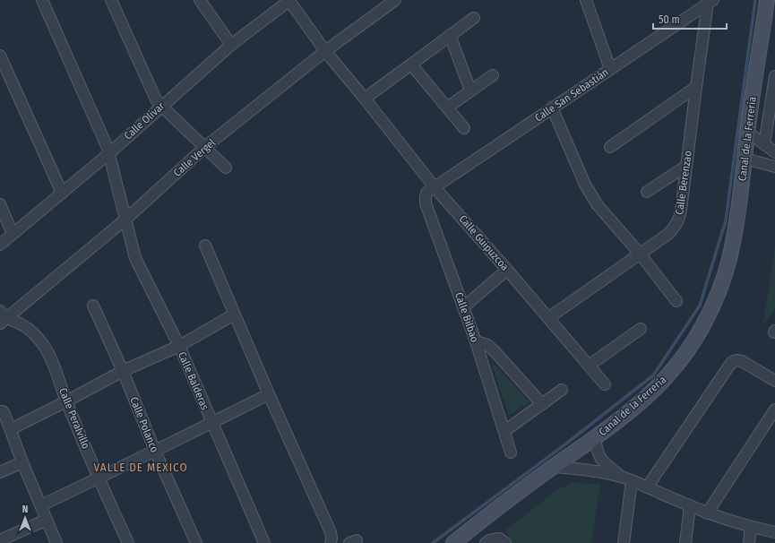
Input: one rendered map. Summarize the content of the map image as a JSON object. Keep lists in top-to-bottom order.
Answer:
{
  "streets": {
    "street": [
      "Calle San Sebastián",
      "Calle Olivar",
      "Canal de la Ferrería",
      "Calle Vergel",
      "Calle Berenzao",
      "Calle Guipuzcoa",
      "Calle Bilbao",
      "Calle Balderas",
      "Calle Peralvillo",
      "Calle Polanco"
    ]
  },
  "crossings": [
    ["Calle San Sebastián", "Calle Berenzao"],
    ["Calle San Sebastián", "Calle Guipuzcoa"],
    ["Calle San Sebastián", "Calle Bilbao"],
    ["Calle Olivar", "Calle Guipuzcoa"],
    ["Calle Olivar", "Calle Balderas"],
    ["Calle Vergel", "Calle Guipuzcoa"],
    ["Calle Vergel", "Calle Balderas"],
    ["Calle Vergel", "Calle Peralvillo"],
    ["Calle Berenzao", "Calle Guipuzcoa"],
    ["Calle Guipuzcoa", "Calle Bilbao"]
  ],
  "districts": ["VALLE DE MEXICO"],
  "scale_bar": "50 m",
  "north": "top"
}
